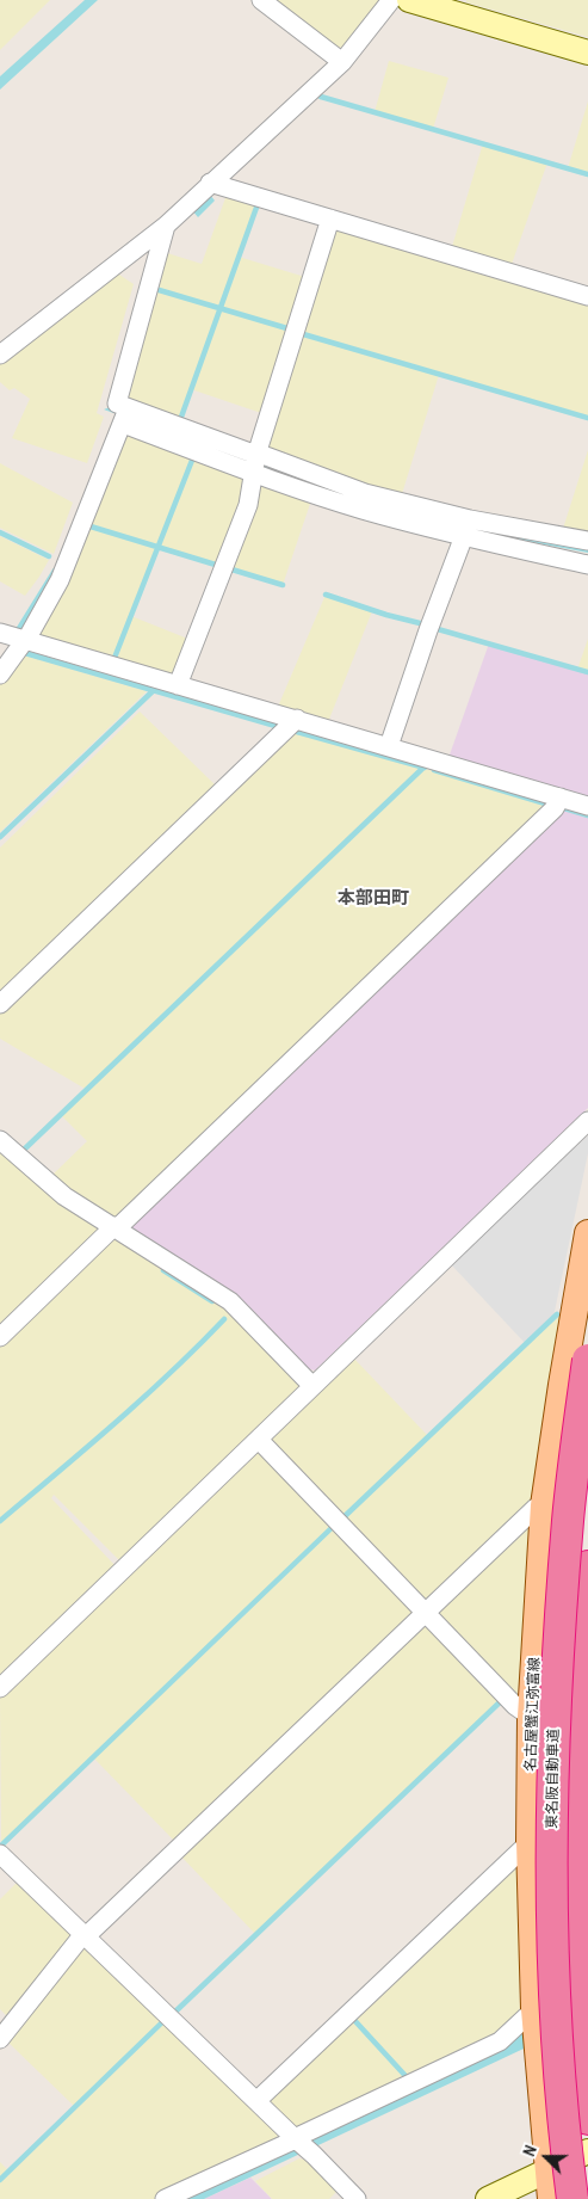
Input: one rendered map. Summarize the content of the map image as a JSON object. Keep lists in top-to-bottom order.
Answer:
{
  "streets": {
    "highway": ["東名阪自動車道"],
    "main road": ["名古屋蟹江弥富線"]
  },
  "districts": ["本部田町"],
  "north": "left"
}
